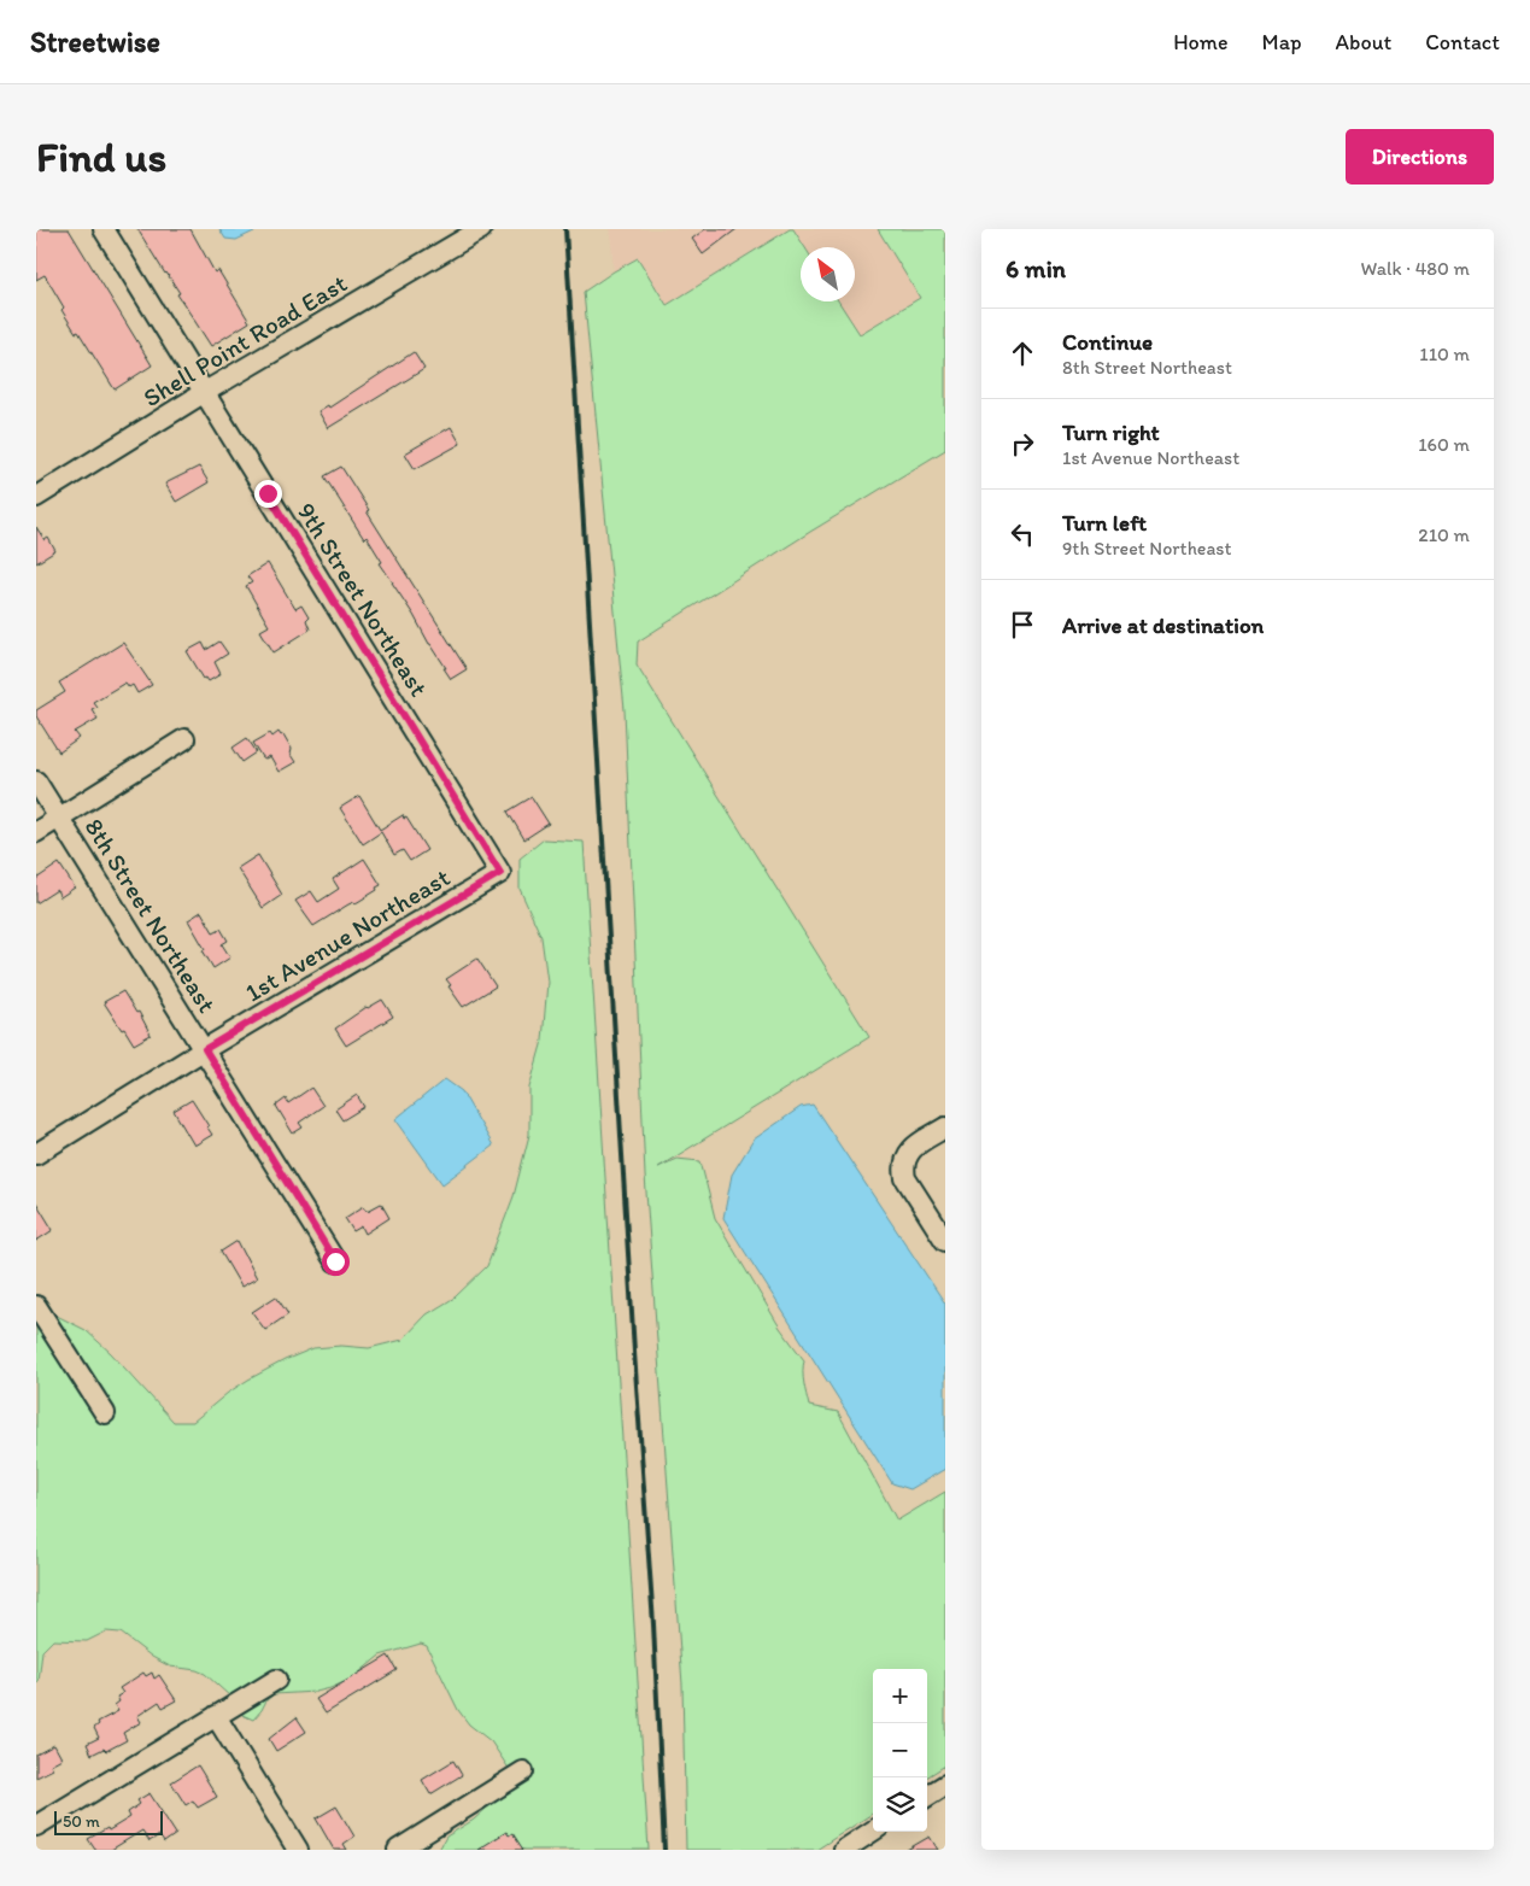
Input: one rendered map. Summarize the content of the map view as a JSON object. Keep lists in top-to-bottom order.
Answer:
{
  "streets": {
    "street": [
      "Shell Point Road East",
      "9th Street Northeast",
      "8th Street Northeast",
      "1st Avenue Northeast"
    ]
  },
  "crossings": [
    ["Shell Point Road East", "9th Street Northeast"],
    ["9th Street Northeast", "1st Avenue Northeast"],
    ["8th Street Northeast", "1st Avenue Northeast"]
  ],
  "scale_bar": "50 m",
  "north": "top left",
  "page": {
    "header": "Streetwise",
    "nav": [
      "Home",
      "Map",
      "About",
      "Contact"
    ],
    "buttons": "Directions",
    "title": "Find us",
    "heading": ["6 min", "Walk · 480 m"],
    "list": [
      ["Continue", "8th Street Northeast", "110 m"],
      ["Turn right", "1st Avenue Northeast", "160 m"],
      ["Turn left", "9th Street Northeast", "210 m"],
      "Arrive at destination"
    ],
    "map_buttons": ["+", "−"],
    "scale": "50 m"
  }
}
